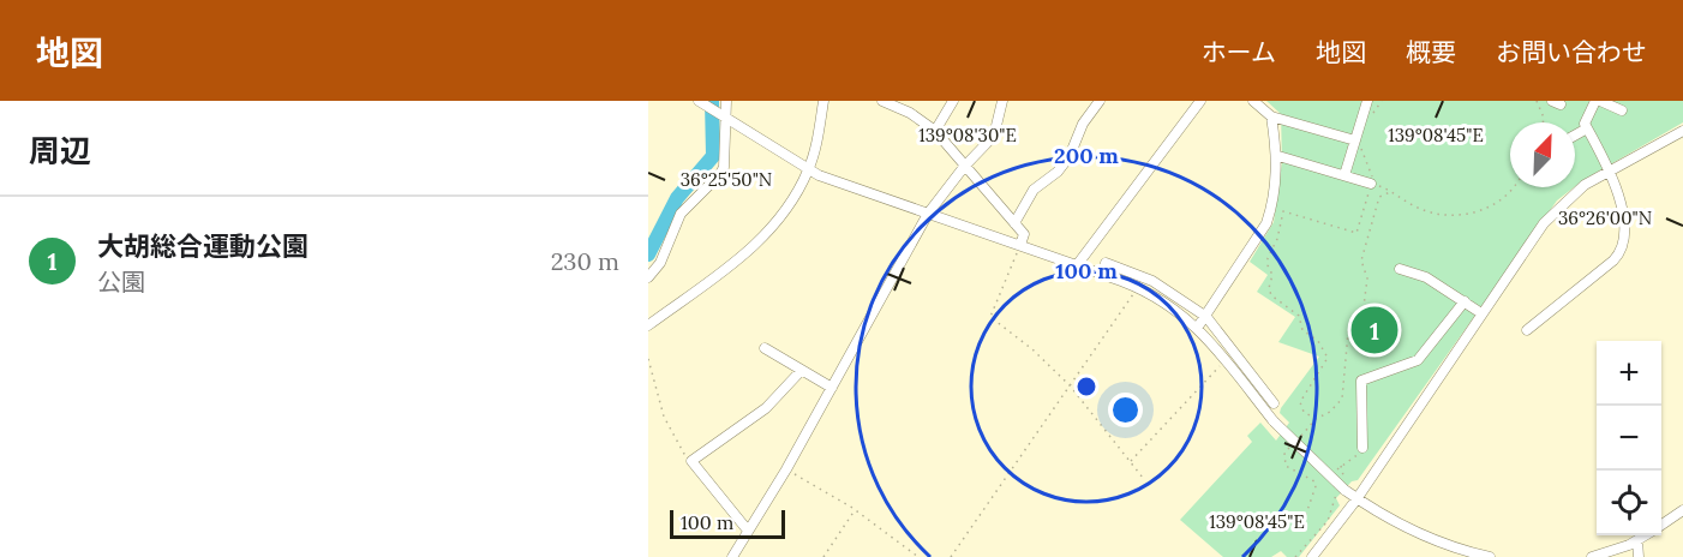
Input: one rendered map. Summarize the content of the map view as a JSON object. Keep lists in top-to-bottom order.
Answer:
{
  "scale_bar": "100 m",
  "north": "top right",
  "page": {
    "header": "地図",
    "nav": [
      "ホーム",
      "地図",
      "概要",
      "お問い合わせ"
    ],
    "heading": "周辺",
    "list": [
      {
        "mark": "1",
        "name": "大胡総合運動公園",
        "note": "公園",
        "value": "230 m"
      }
    ],
    "pins": "1",
    "map_buttons": ["+", "−"],
    "scale": "100 m"
  },
  "coordinates": [
    "139°08'30\"E",
    "139°08'45\"E",
    "36°25'50\"N",
    "36°26'00\"N"
  ],
  "rings": ["200 m", "100 m"]
}
